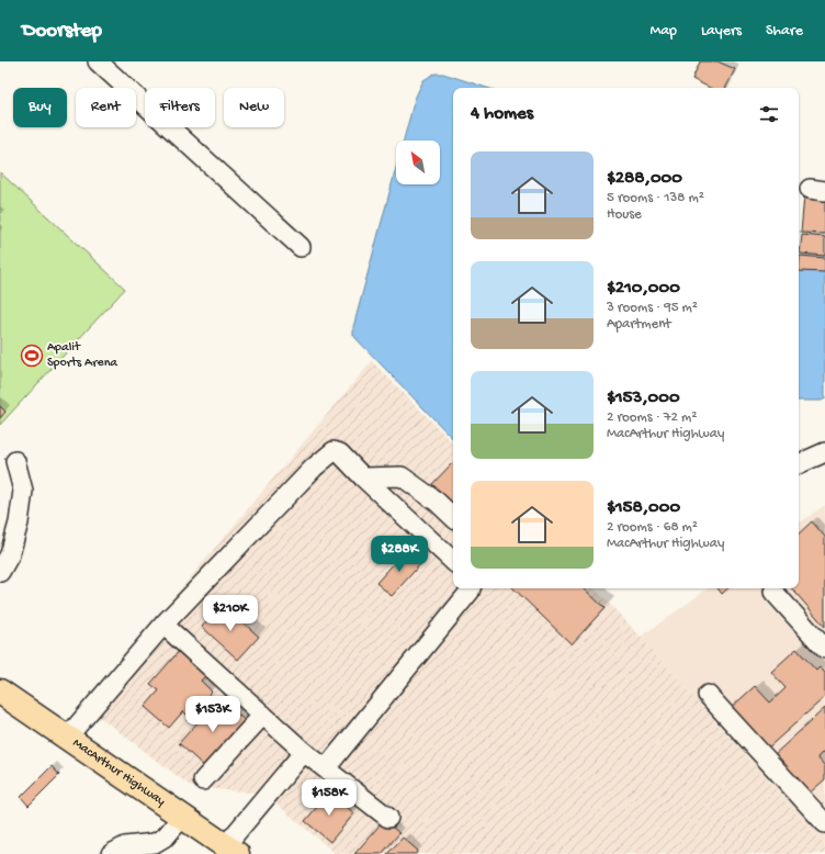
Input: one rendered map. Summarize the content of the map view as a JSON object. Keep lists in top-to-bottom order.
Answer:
{
  "streets": {
    "highway": ["MacArthur Highway"]
  },
  "places": {
    "sports": ["Apalit Sports Arena"]
  },
  "north": "top left",
  "page": {
    "header": "Doorstep",
    "nav": ["Map", "Layers", "Share"],
    "chip": [
      "Buy",
      "Rent",
      "Filters",
      "New"
    ],
    "heading": "4 homes",
    "list": [
      {
        "name": "$288,000",
        "note": "5 rooms · 138 m² · House"
      },
      {
        "name": "$210,000",
        "note": "3 rooms · 95 m² · Apartment"
      },
      {
        "name": "$153,000",
        "note": "2 rooms · 72 m² · MacArthur Highway"
      },
      {
        "name": "$158,000",
        "note": "2 rooms · 68 m² · MacArthur Highway"
      }
    ],
    "price": [
      "$288K",
      "$210K",
      "$153K",
      "$158K"
    ]
  }
}
